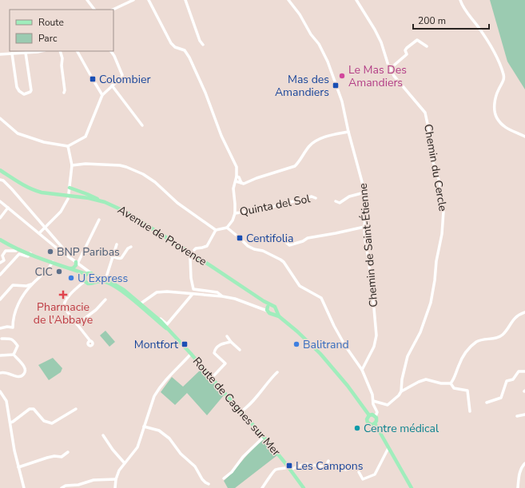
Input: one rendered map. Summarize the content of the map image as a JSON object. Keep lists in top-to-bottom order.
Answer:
{
  "streets": {
    "main road": ["Avenue de Provence", "Route de Cagnes sur Mer"],
    "street": ["Chemin du Cercle", "Quinta del Sol", "Chemin de Saint-Étienne"]
  },
  "places": {
    "other": [
      "Le Mas Des Amandiers",
      "BNP Paribas",
      "CIC",
      "U Express",
      "Balitrand",
      "Centre médical"
    ],
    "transit": [
      "Colombier",
      "Mas des Amandiers",
      "Centifolia",
      "Montfort",
      "Les Campons"
    ],
    "health": ["Pharmacie de l'Abbaye"]
  },
  "legend": ["Route", "Parc"],
  "scale_bar": "200 m"
}
